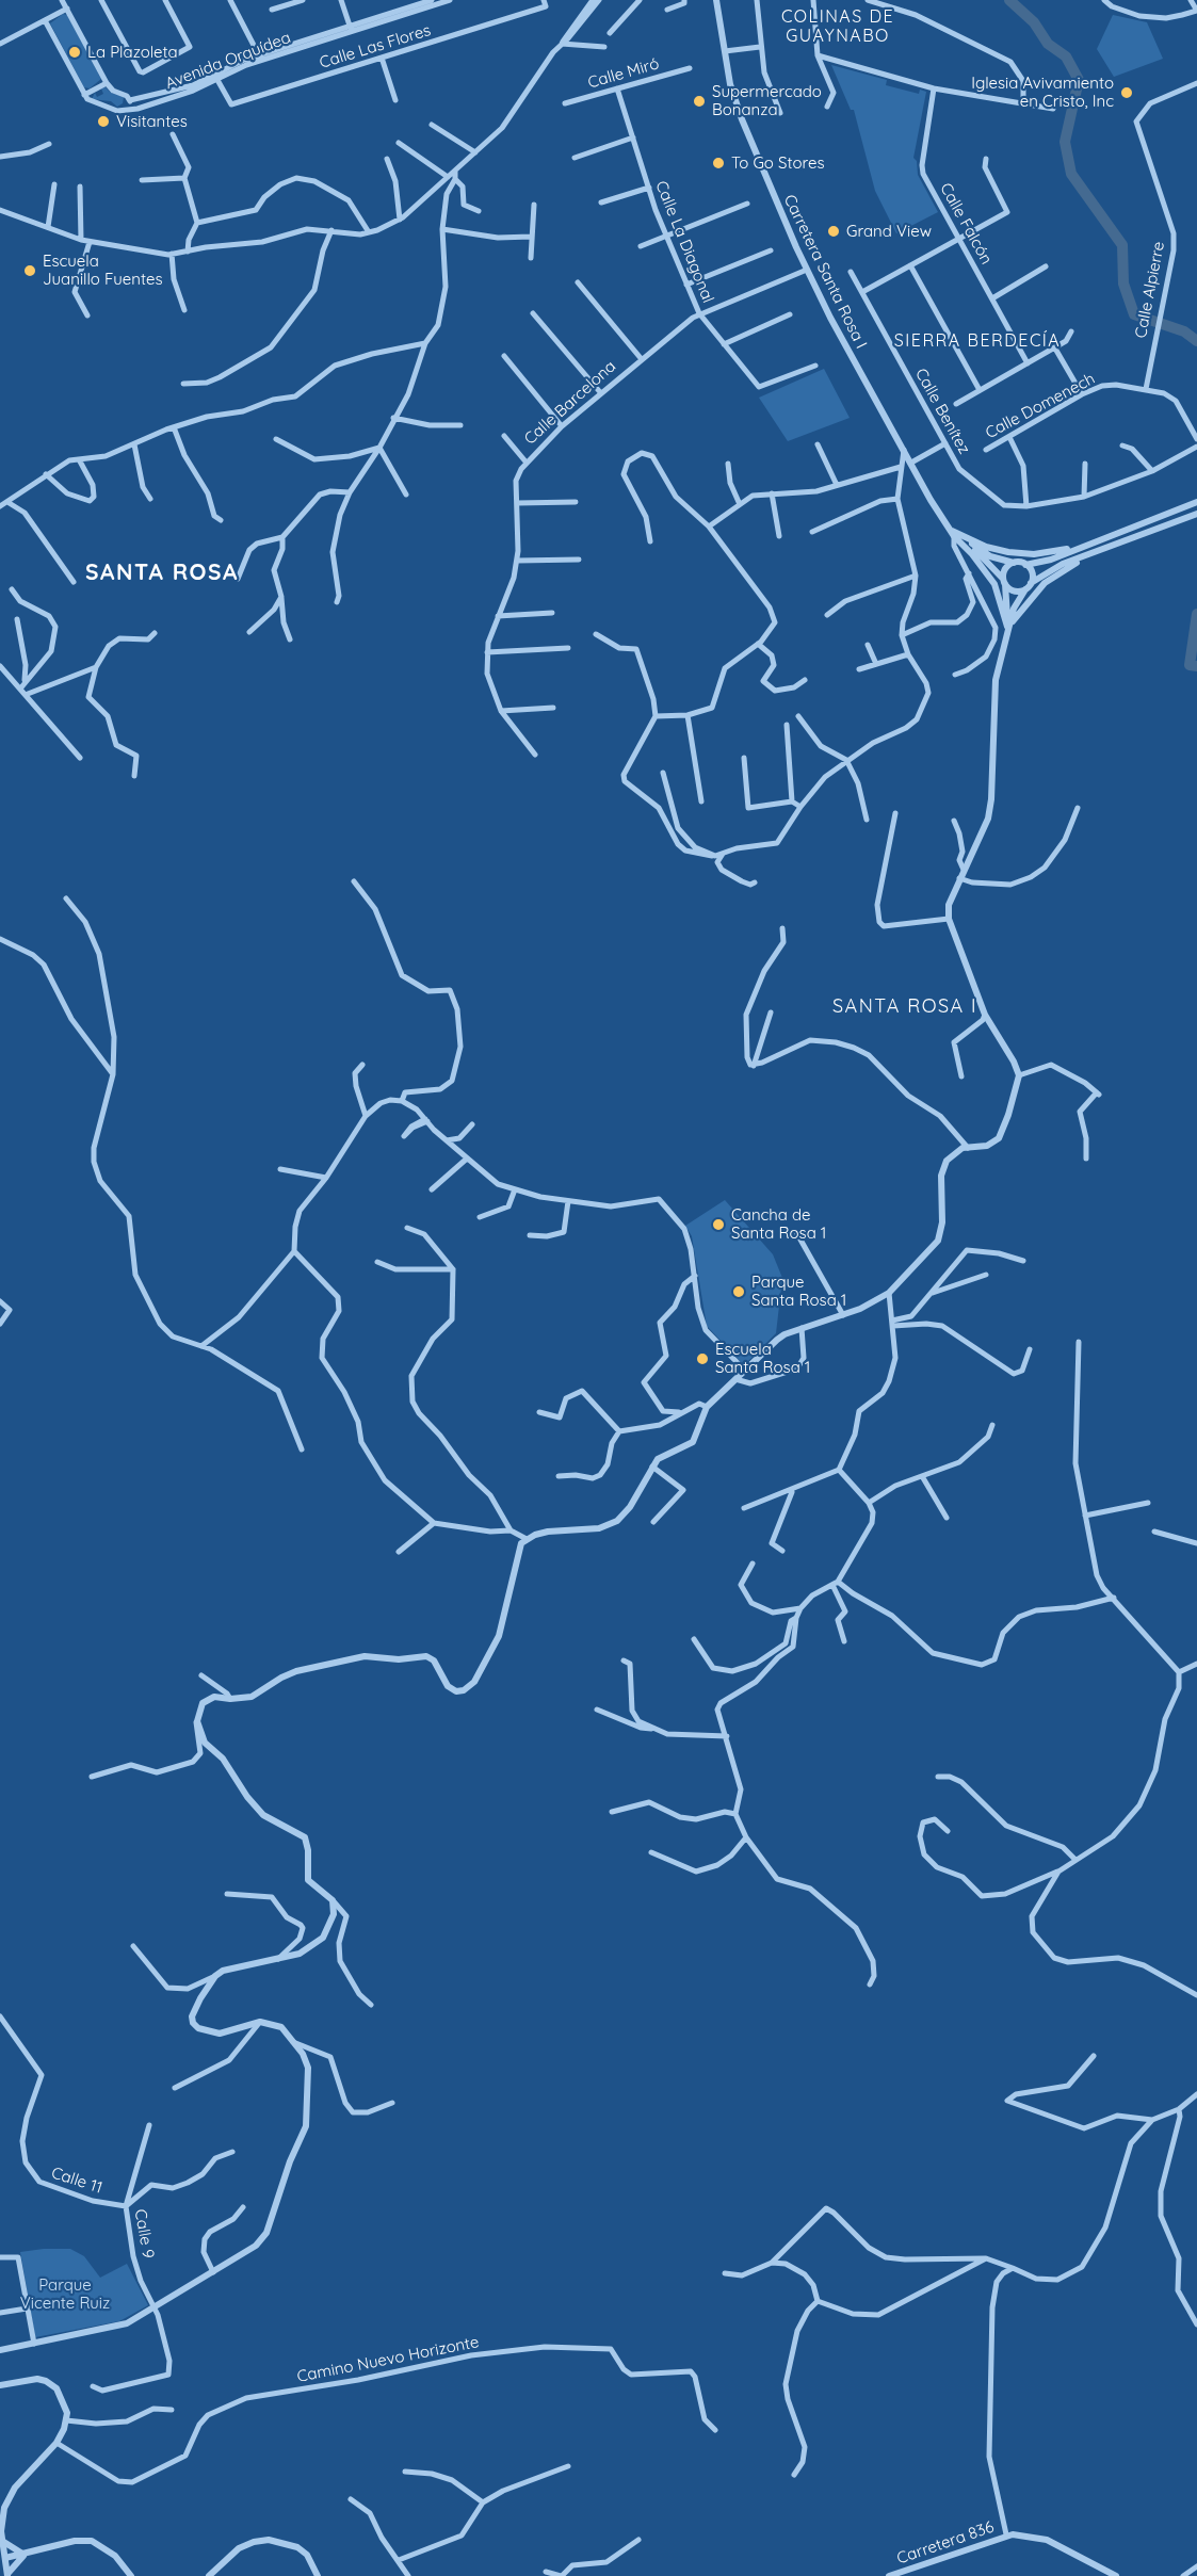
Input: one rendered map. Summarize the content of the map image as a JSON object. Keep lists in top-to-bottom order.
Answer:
{
  "streets": {
    "street": [
      "Calle Las Flores",
      "Avenida Orquídea",
      "Calle Miró",
      "Calle Falcón",
      "Calle La Diagonal",
      "Carretera Santa Rosa I",
      "Calle Alpierre",
      "Calle Barcelona",
      "Calle Domenech",
      "Calle Benítez",
      "Calle 11",
      "Calle 9",
      "Camino Nuevo Horizonte",
      "Carretera 836"
    ]
  },
  "crossings": [
    ["Calle Las Flores", "Avenida Orquídea"],
    ["Calle Miró", "Calle La Diagonal"],
    ["Calle La Diagonal", "Calle Barcelona"],
    ["Carretera Santa Rosa I", "Calle Barcelona"],
    ["Calle Alpierre", "Calle Domenech"],
    ["Calle 11", "Calle 9"]
  ],
  "districts": [
    "COLINAS DE GUAYNABO",
    "SIERRA BERDECÍA",
    "SANTA ROSA",
    "SANTA ROSA I"
  ],
  "parks": ["Parque Vicente Ruiz"],
  "places": [
    "La Plazoleta",
    "Iglesia Avivamiento en Cristo, Inc",
    "Supermercado Bonanza",
    "Visitantes",
    "To Go Stores",
    "Grand View",
    "Escuela Juanillo Fuentes",
    "Cancha de Santa Rosa 1",
    "Parque Santa Rosa 1",
    "Escuela Santa Rosa 1"
  ]
}
